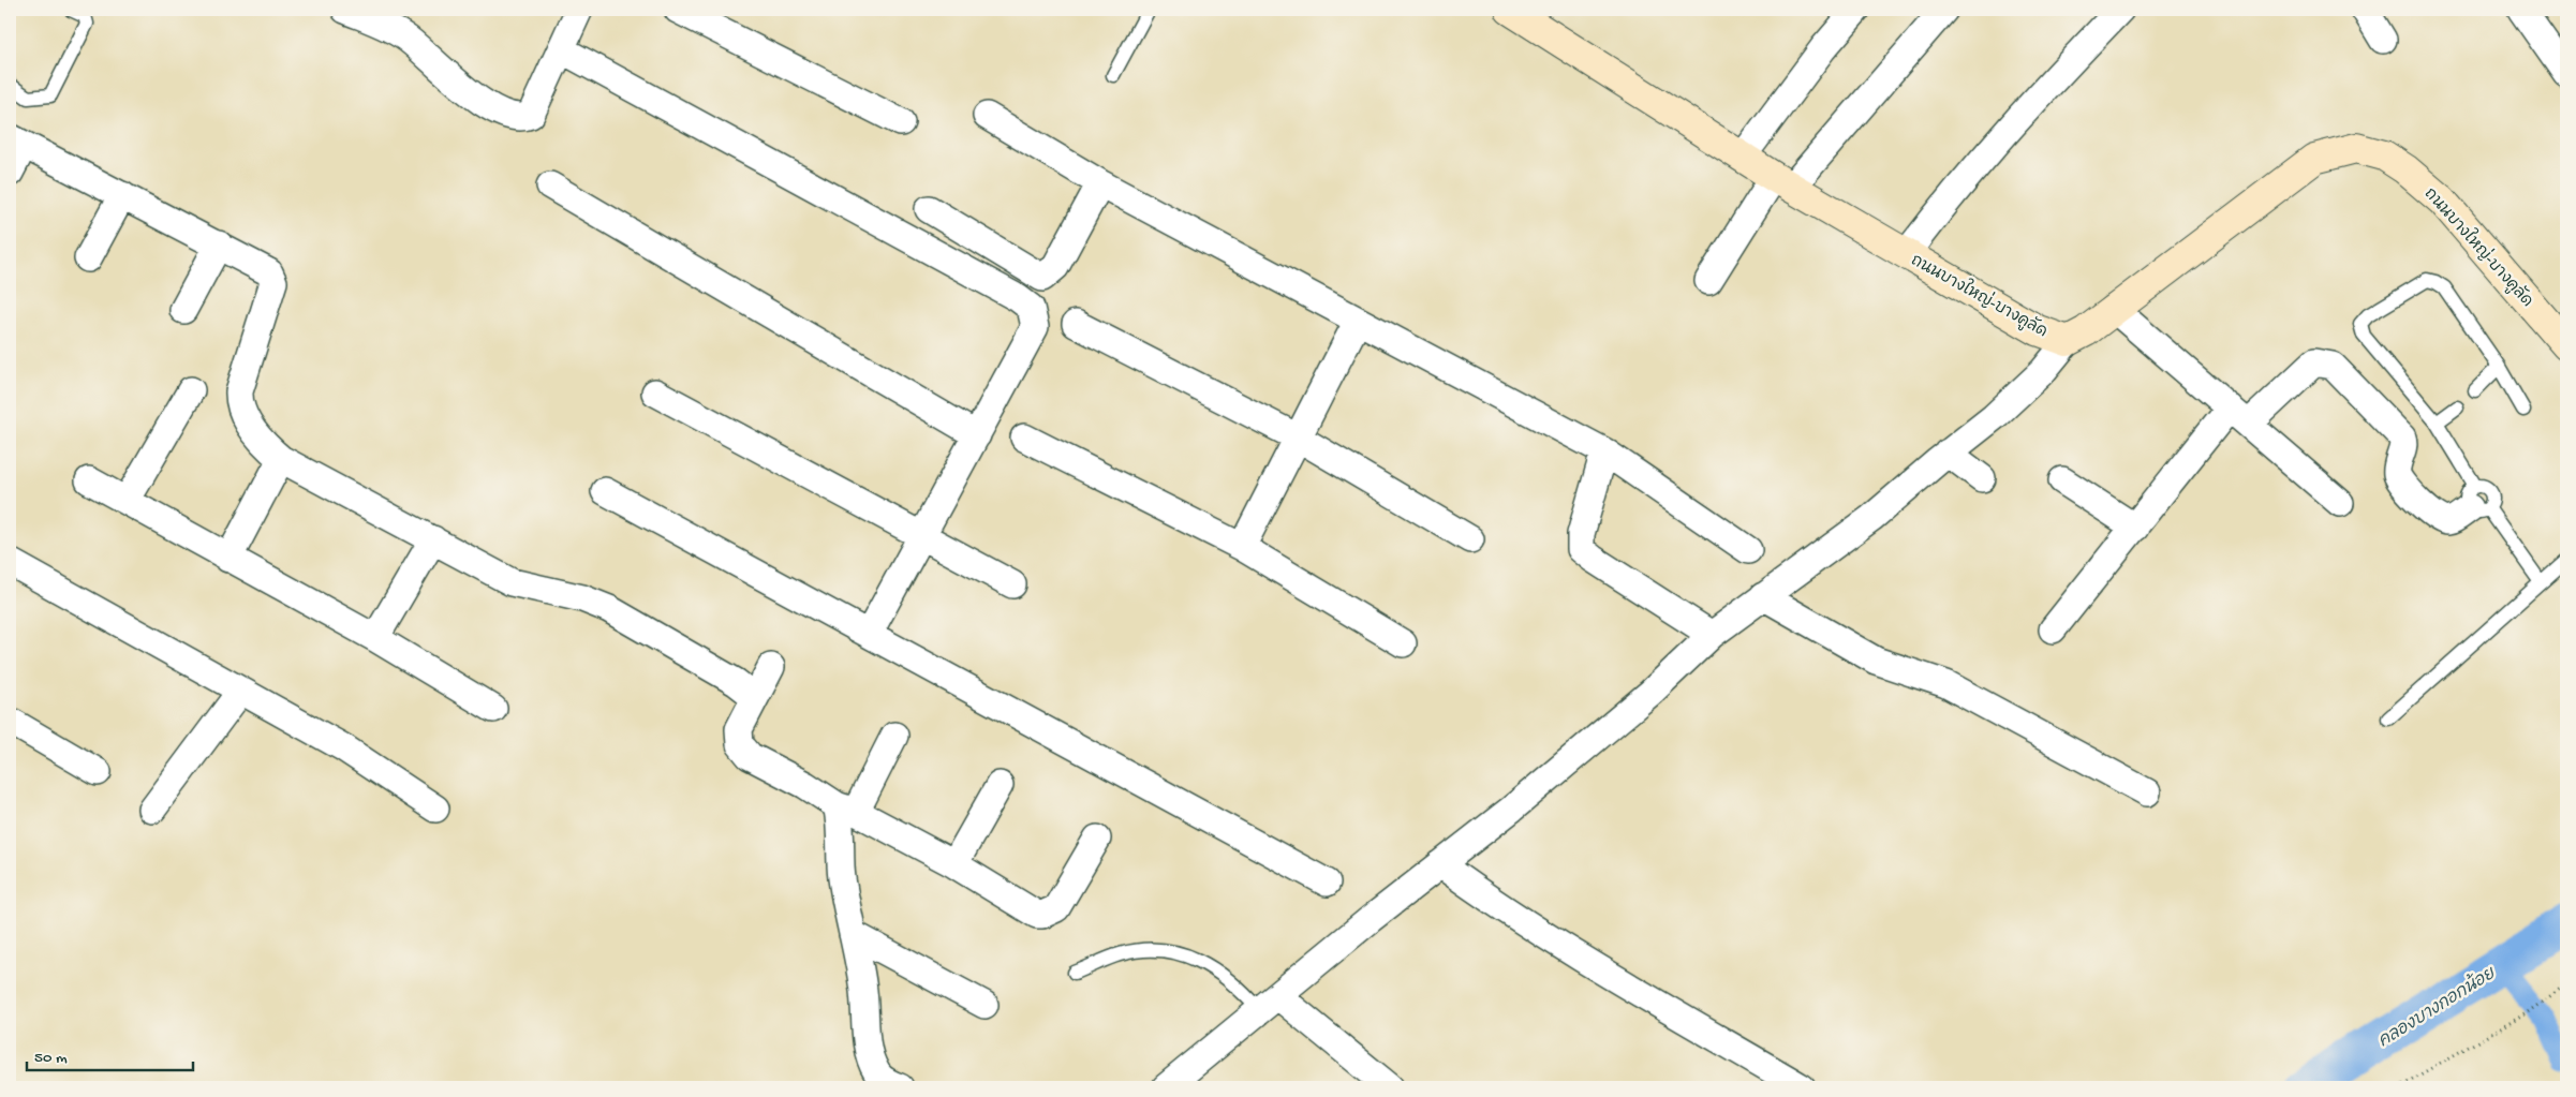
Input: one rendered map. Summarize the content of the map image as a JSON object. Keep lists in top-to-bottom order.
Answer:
{
  "streets": {
    "street": ["ถนนบางใหญ่-บางคูลัด"]
  },
  "water": ["คลองบางกอกน้อย"],
  "scale_bar": "50 m"
}
